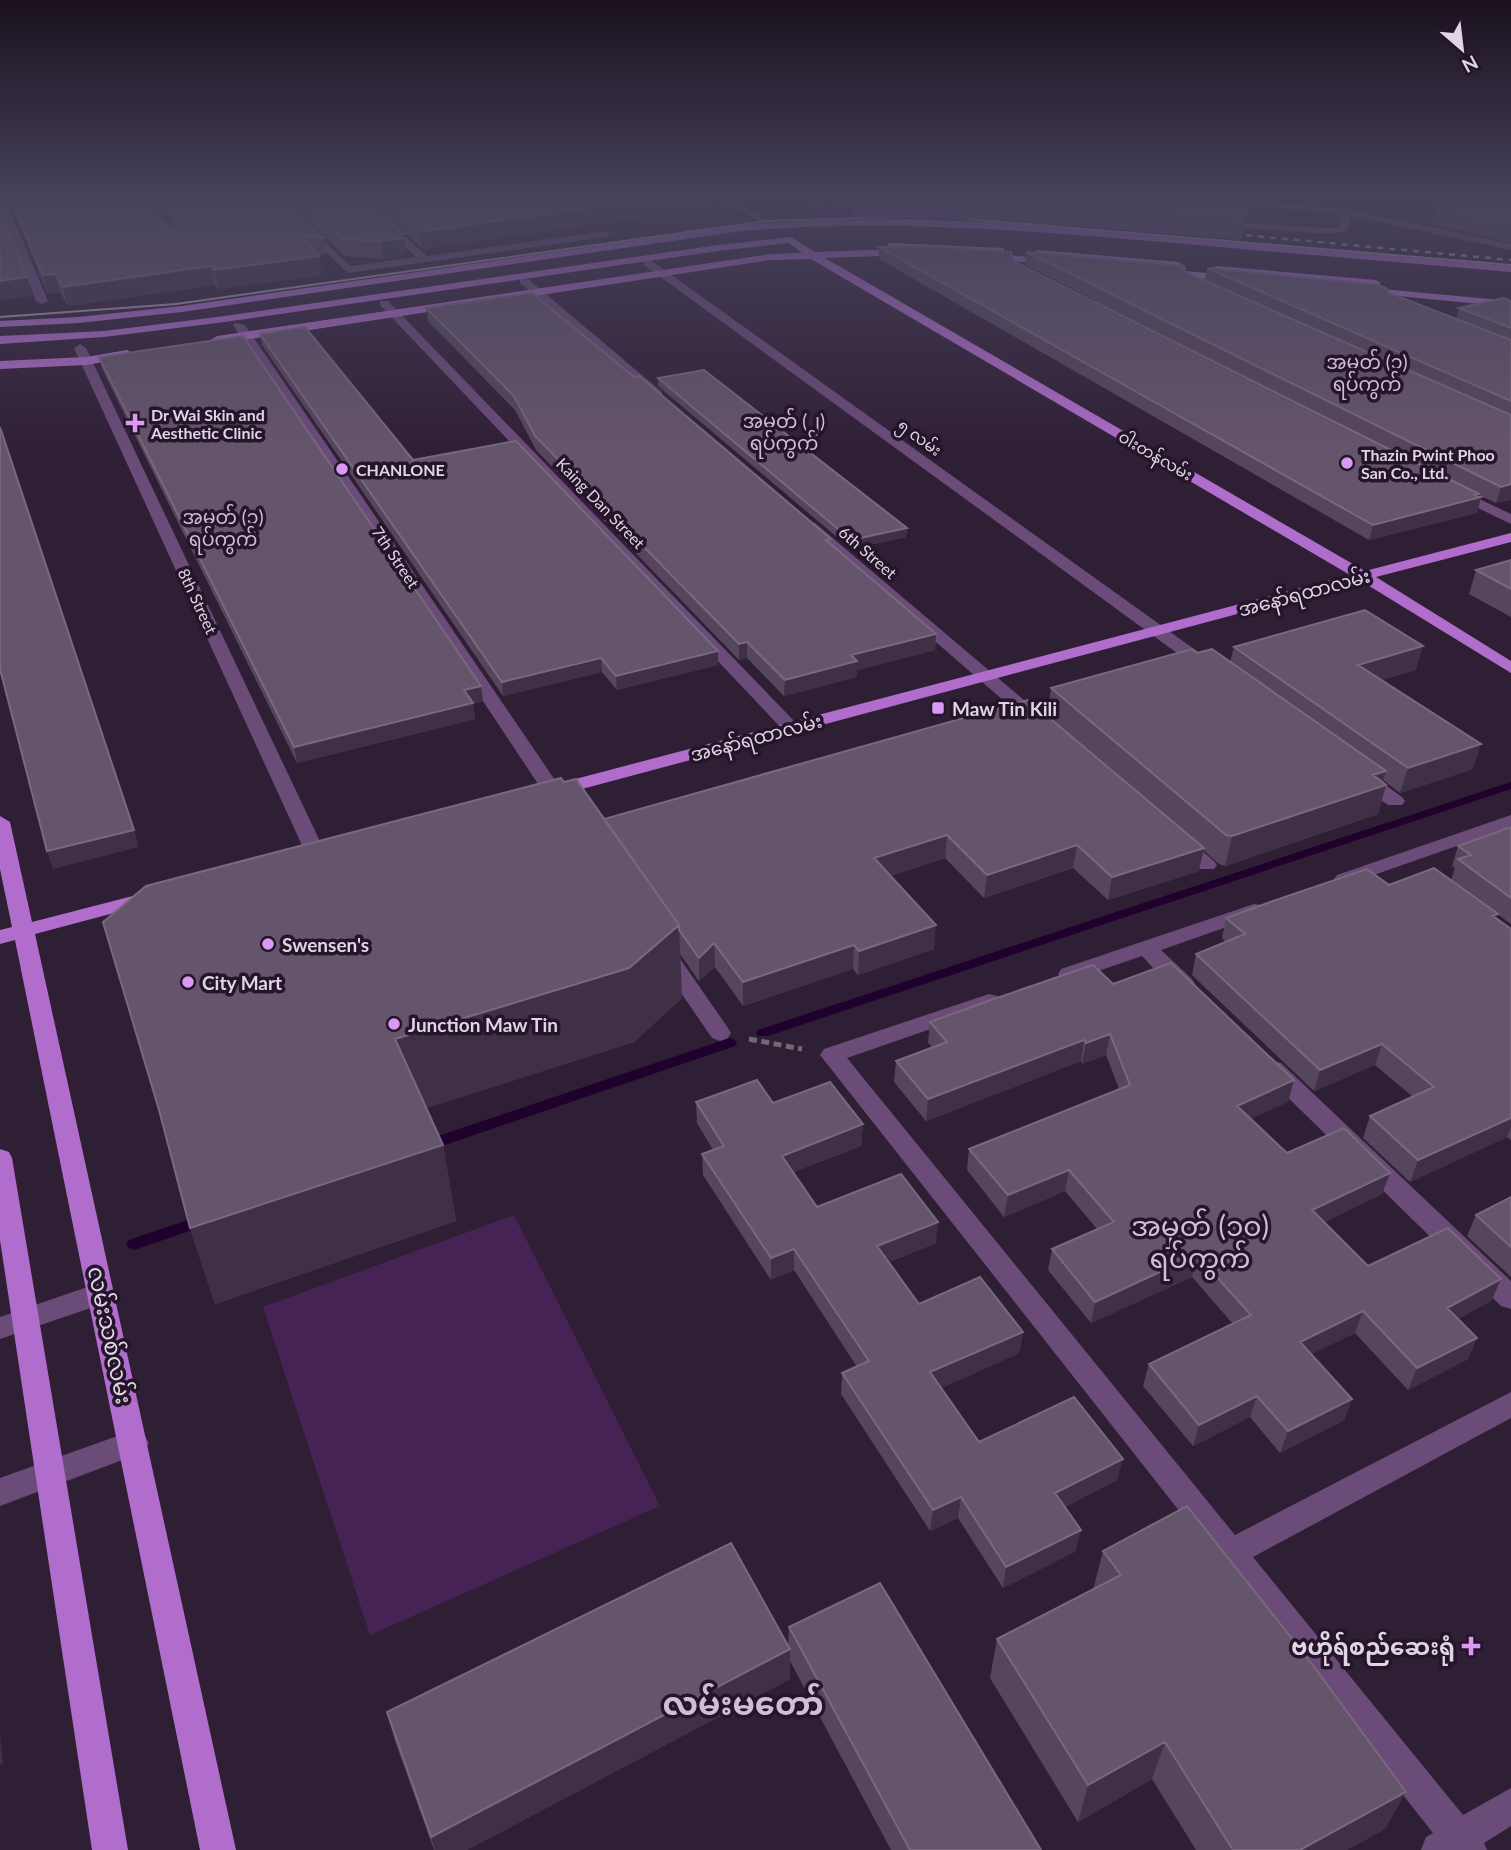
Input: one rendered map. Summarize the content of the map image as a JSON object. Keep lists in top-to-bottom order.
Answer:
{
  "streets": {
    "main road": ["ဝါးတန်လမ်း", "အနော်ရထာလမ်း", "လမ်းသစ်လမ်း"],
    "street": [
      "၅ လမ်း",
      "Kaing Dan Street",
      "6th Street",
      "7th Street",
      "8th Street"
    ]
  },
  "crossings": [
    ["၅ လမ်း", "အနော်ရထာလမ်း"],
    ["ဝါးတန်လမ်း", "အနော်ရထာလမ်း"],
    ["Kaing Dan Street", "အနော်ရထာလမ်း"],
    ["6th Street", "အနော်ရထာလမ်း"],
    ["7th Street", "အနော်ရထာလမ်း"]
  ],
  "districts": [
    "အမှတ် (၁) ရပ်ကွက်",
    "အမှတ် (၂) ရပ်ကွက်",
    "အမှတ် (၃) ရပ်ကွက်",
    "အမှတ် (၁၀) ရပ်ကွက်",
    "လမ်းမတော်"
  ],
  "places": {
    "health": ["Dr Wai Skin and Aesthetic Clinic", "ဗဟိုရ်စည်ဆေးရုံ"],
    "other": [
      "Thazin Pwint Phoo San Co., Ltd.",
      "CHANLONE",
      "Swensen's",
      "City Mart",
      "Junction Maw Tin"
    ],
    "transit": ["Maw Tin Kili"]
  },
  "north": "bottom right"
}
